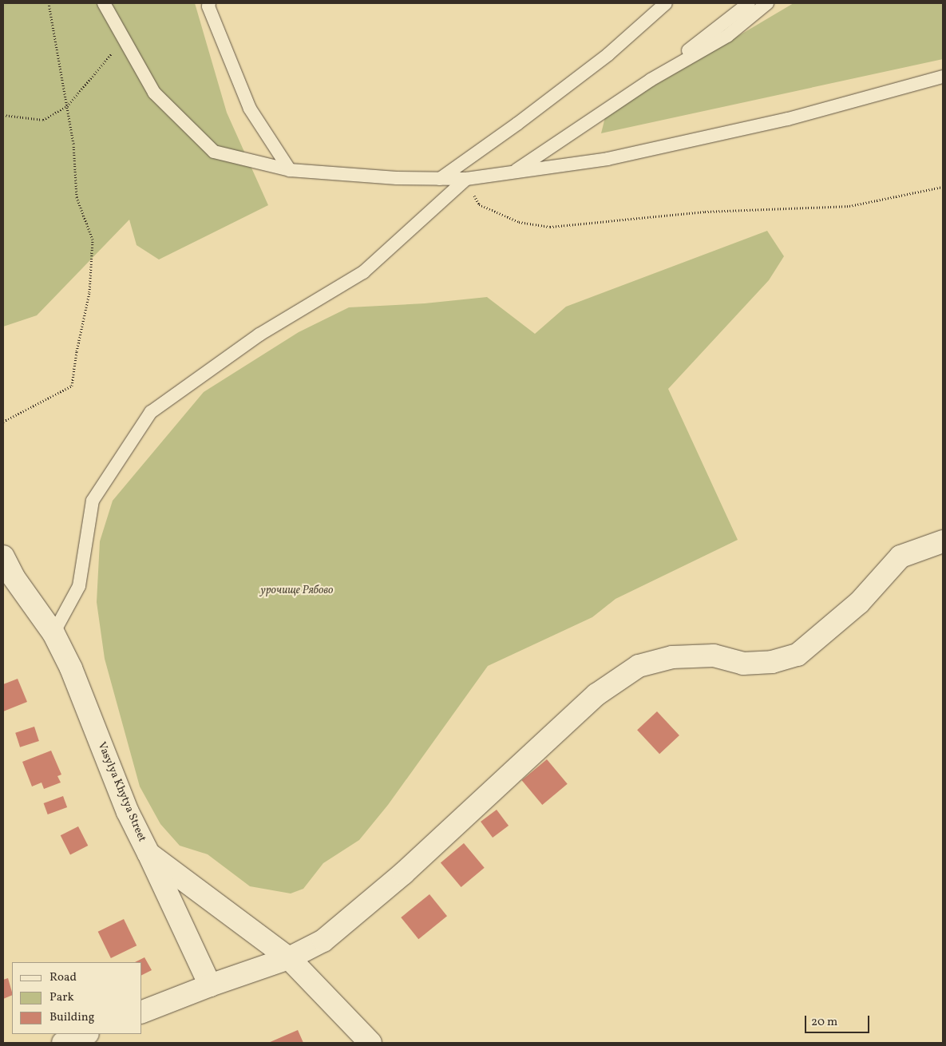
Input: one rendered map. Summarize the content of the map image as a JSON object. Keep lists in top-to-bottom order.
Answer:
{
  "streets": {
    "street": ["Vasylya Khytya Street"]
  },
  "parks": ["урочище Рябово"],
  "legend": ["Road", "Park", "Building"],
  "scale_bar": "20 m"
}
